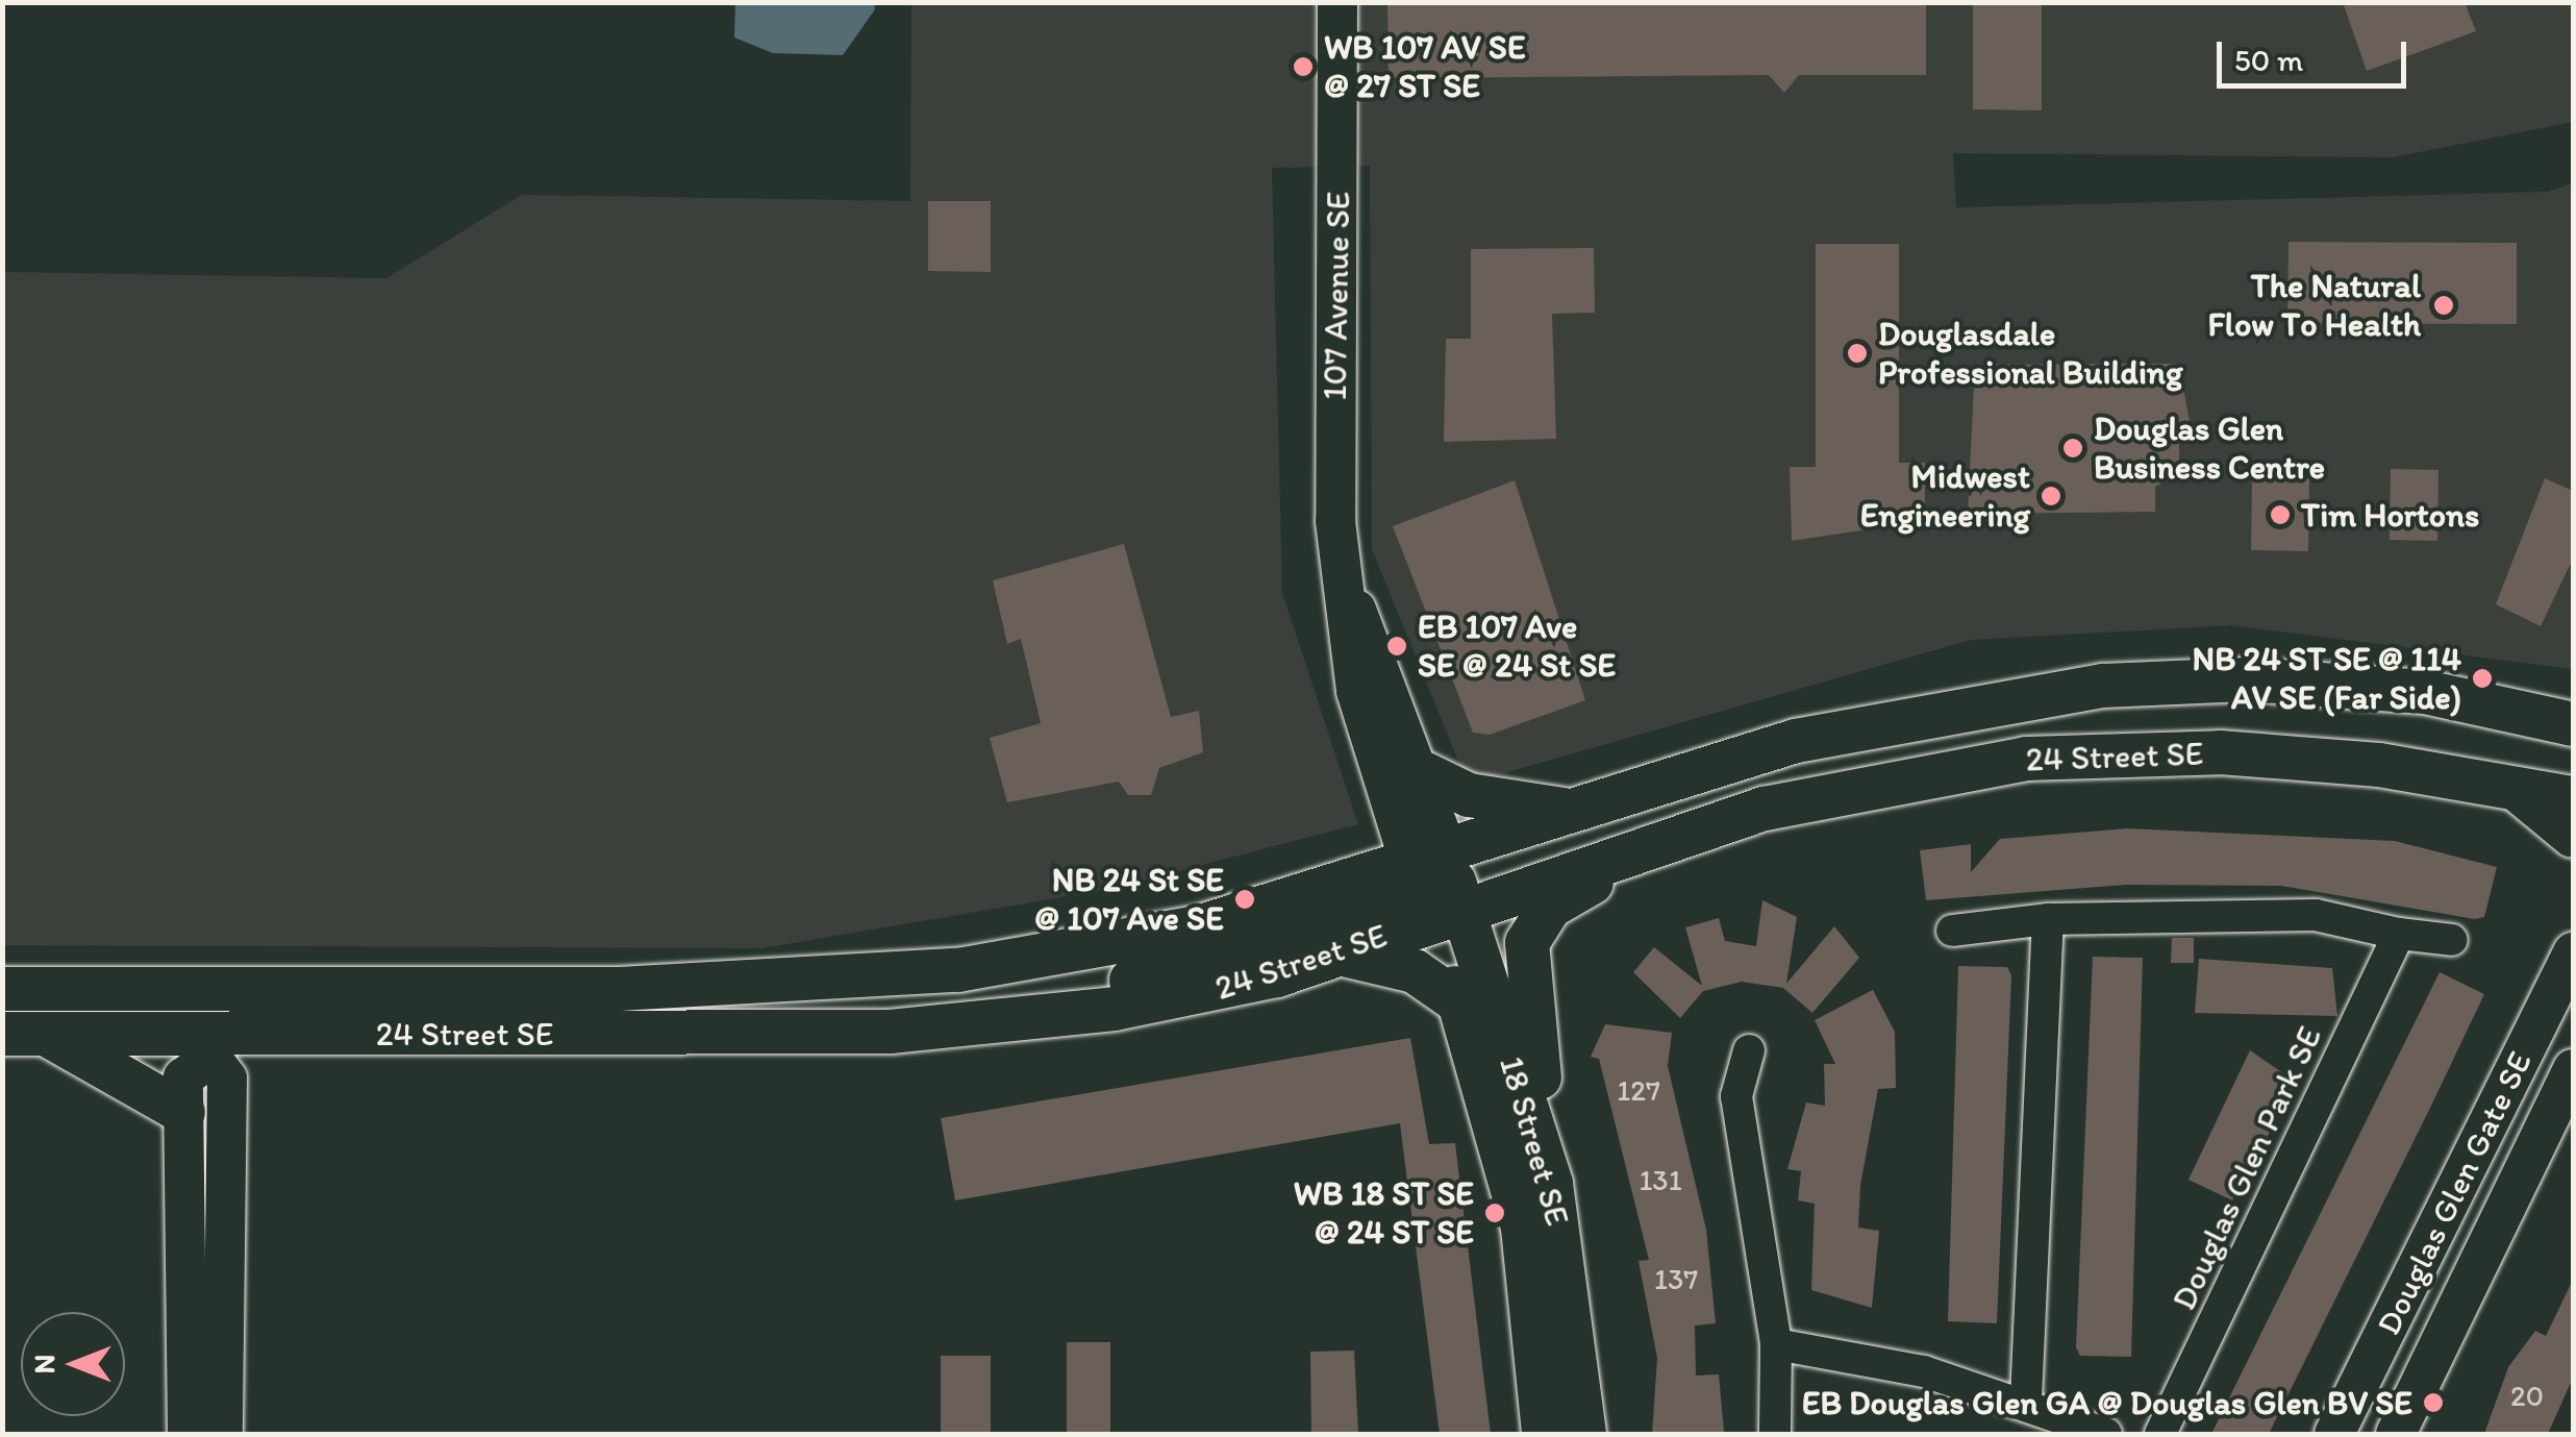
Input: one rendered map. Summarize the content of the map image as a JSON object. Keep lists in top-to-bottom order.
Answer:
{
  "streets": {
    "main road": ["24 Street SE", "18 Street SE"],
    "street": ["107 Avenue SE", "Douglas Glen Park SE", "Douglas Glen Gate SE"]
  },
  "crossings": [
    ["107 Avenue SE", "24 Street SE"],
    ["107 Avenue SE", "18 Street SE"],
    ["24 Street SE", "18 Street SE"]
  ],
  "places": [
    "WB 107 AV SE @ 27 ST SE",
    "The Natural Flow To Health",
    "Douglasdale Professional Building",
    "Douglas Glen Business Centre",
    "Midwest Engineering",
    "Tim Hortons",
    "EB 107 Ave SE @ 24 St SE",
    "NB 24 ST SE @ 114 AV SE (Far Side)",
    "NB 24 St SE @ 107 Ave SE",
    "WB 18 ST SE @ 24 ST SE",
    "EB Douglas Glen GA @ Douglas Glen BV SE"
  ],
  "house_numbers": [
    "127",
    "131",
    "137",
    "20"
  ],
  "scale_bar": "50 m",
  "north": "left"
}
